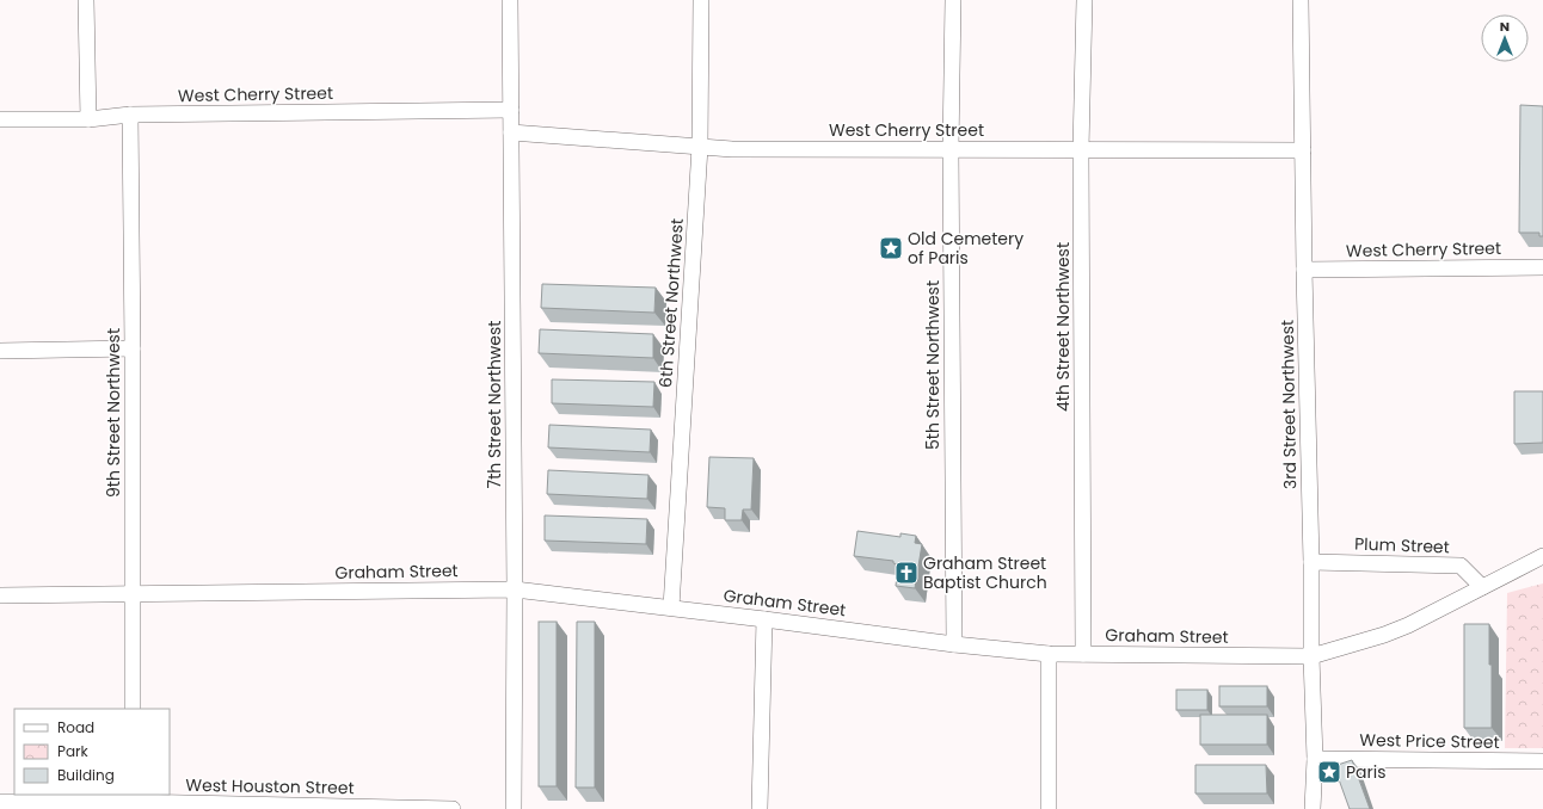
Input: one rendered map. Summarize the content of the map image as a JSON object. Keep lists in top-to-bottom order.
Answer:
{
  "streets": {
    "street": [
      "West Cherry Street",
      "6th Street Northwest",
      "4th Street Northwest",
      "5th Street Northwest",
      "7th Street Northwest",
      "3rd Street Northwest",
      "9th Street Northwest",
      "Plum Street",
      "Graham Street",
      "West Price Street",
      "West Houston Street"
    ]
  },
  "crossings": [
    ["West Cherry Street", "6th Street Northwest"],
    ["West Cherry Street", "4th Street Northwest"],
    ["West Cherry Street", "5th Street Northwest"],
    ["West Cherry Street", "7th Street Northwest"],
    ["West Cherry Street", "3rd Street Northwest"],
    ["West Cherry Street", "9th Street Northwest"],
    ["6th Street Northwest", "Graham Street"],
    ["4th Street Northwest", "Graham Street"],
    ["5th Street Northwest", "Graham Street"],
    ["7th Street Northwest", "Graham Street"],
    ["3rd Street Northwest", "Plum Street"],
    ["3rd Street Northwest", "Graham Street"],
    ["3rd Street Northwest", "West Price Street"],
    ["9th Street Northwest", "Graham Street"],
    ["Plum Street", "Graham Street"]
  ],
  "places": {
    "place": ["Old Cemetery of Paris", "Paris"],
    "church": ["Graham Street Baptist Church"]
  },
  "legend": ["Road", "Park", "Building"],
  "north": "top"
}
